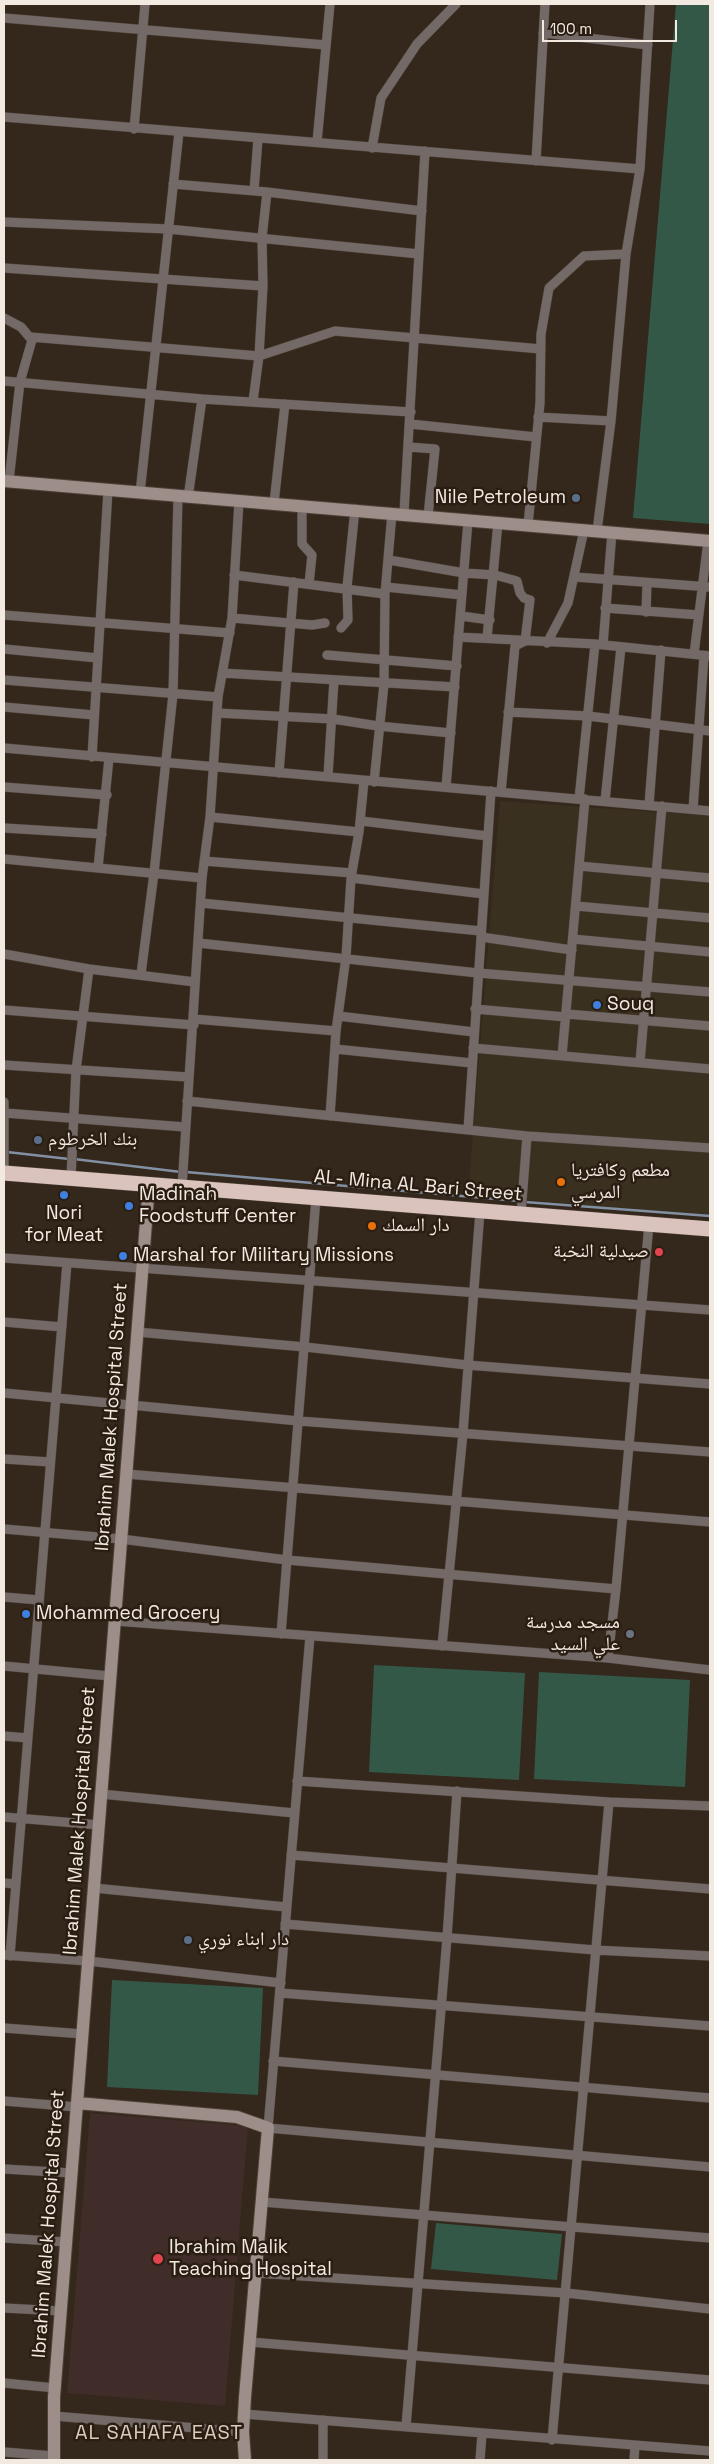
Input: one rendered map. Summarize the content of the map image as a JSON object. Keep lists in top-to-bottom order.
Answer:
{
  "streets": {
    "highway": ["AL- Mina AL Bari Street"],
    "street": ["Ibrahim Malek Hospital Street"]
  },
  "crossings": [
    ["AL- Mina AL Bari Street", "Ibrahim Malek Hospital Street"]
  ],
  "districts": ["AL SAHAFA EAST"],
  "places": [
    "Nile Petroleum",
    "Souq",
    "بنك الخرطوم",
    "مطعم وكافتريا المرسي",
    "Nori for Meat",
    "Madinah Foodstuff Center",
    "دار السمك",
    "صيدلية النخبة",
    "Marshal for Military Missions",
    "Mohammed Grocery",
    "مسجد مدرسة علي السيد",
    "دار ابناء نوري",
    "Ibrahim Malik Teaching Hospital"
  ],
  "scale_bar": "100 m"
}
